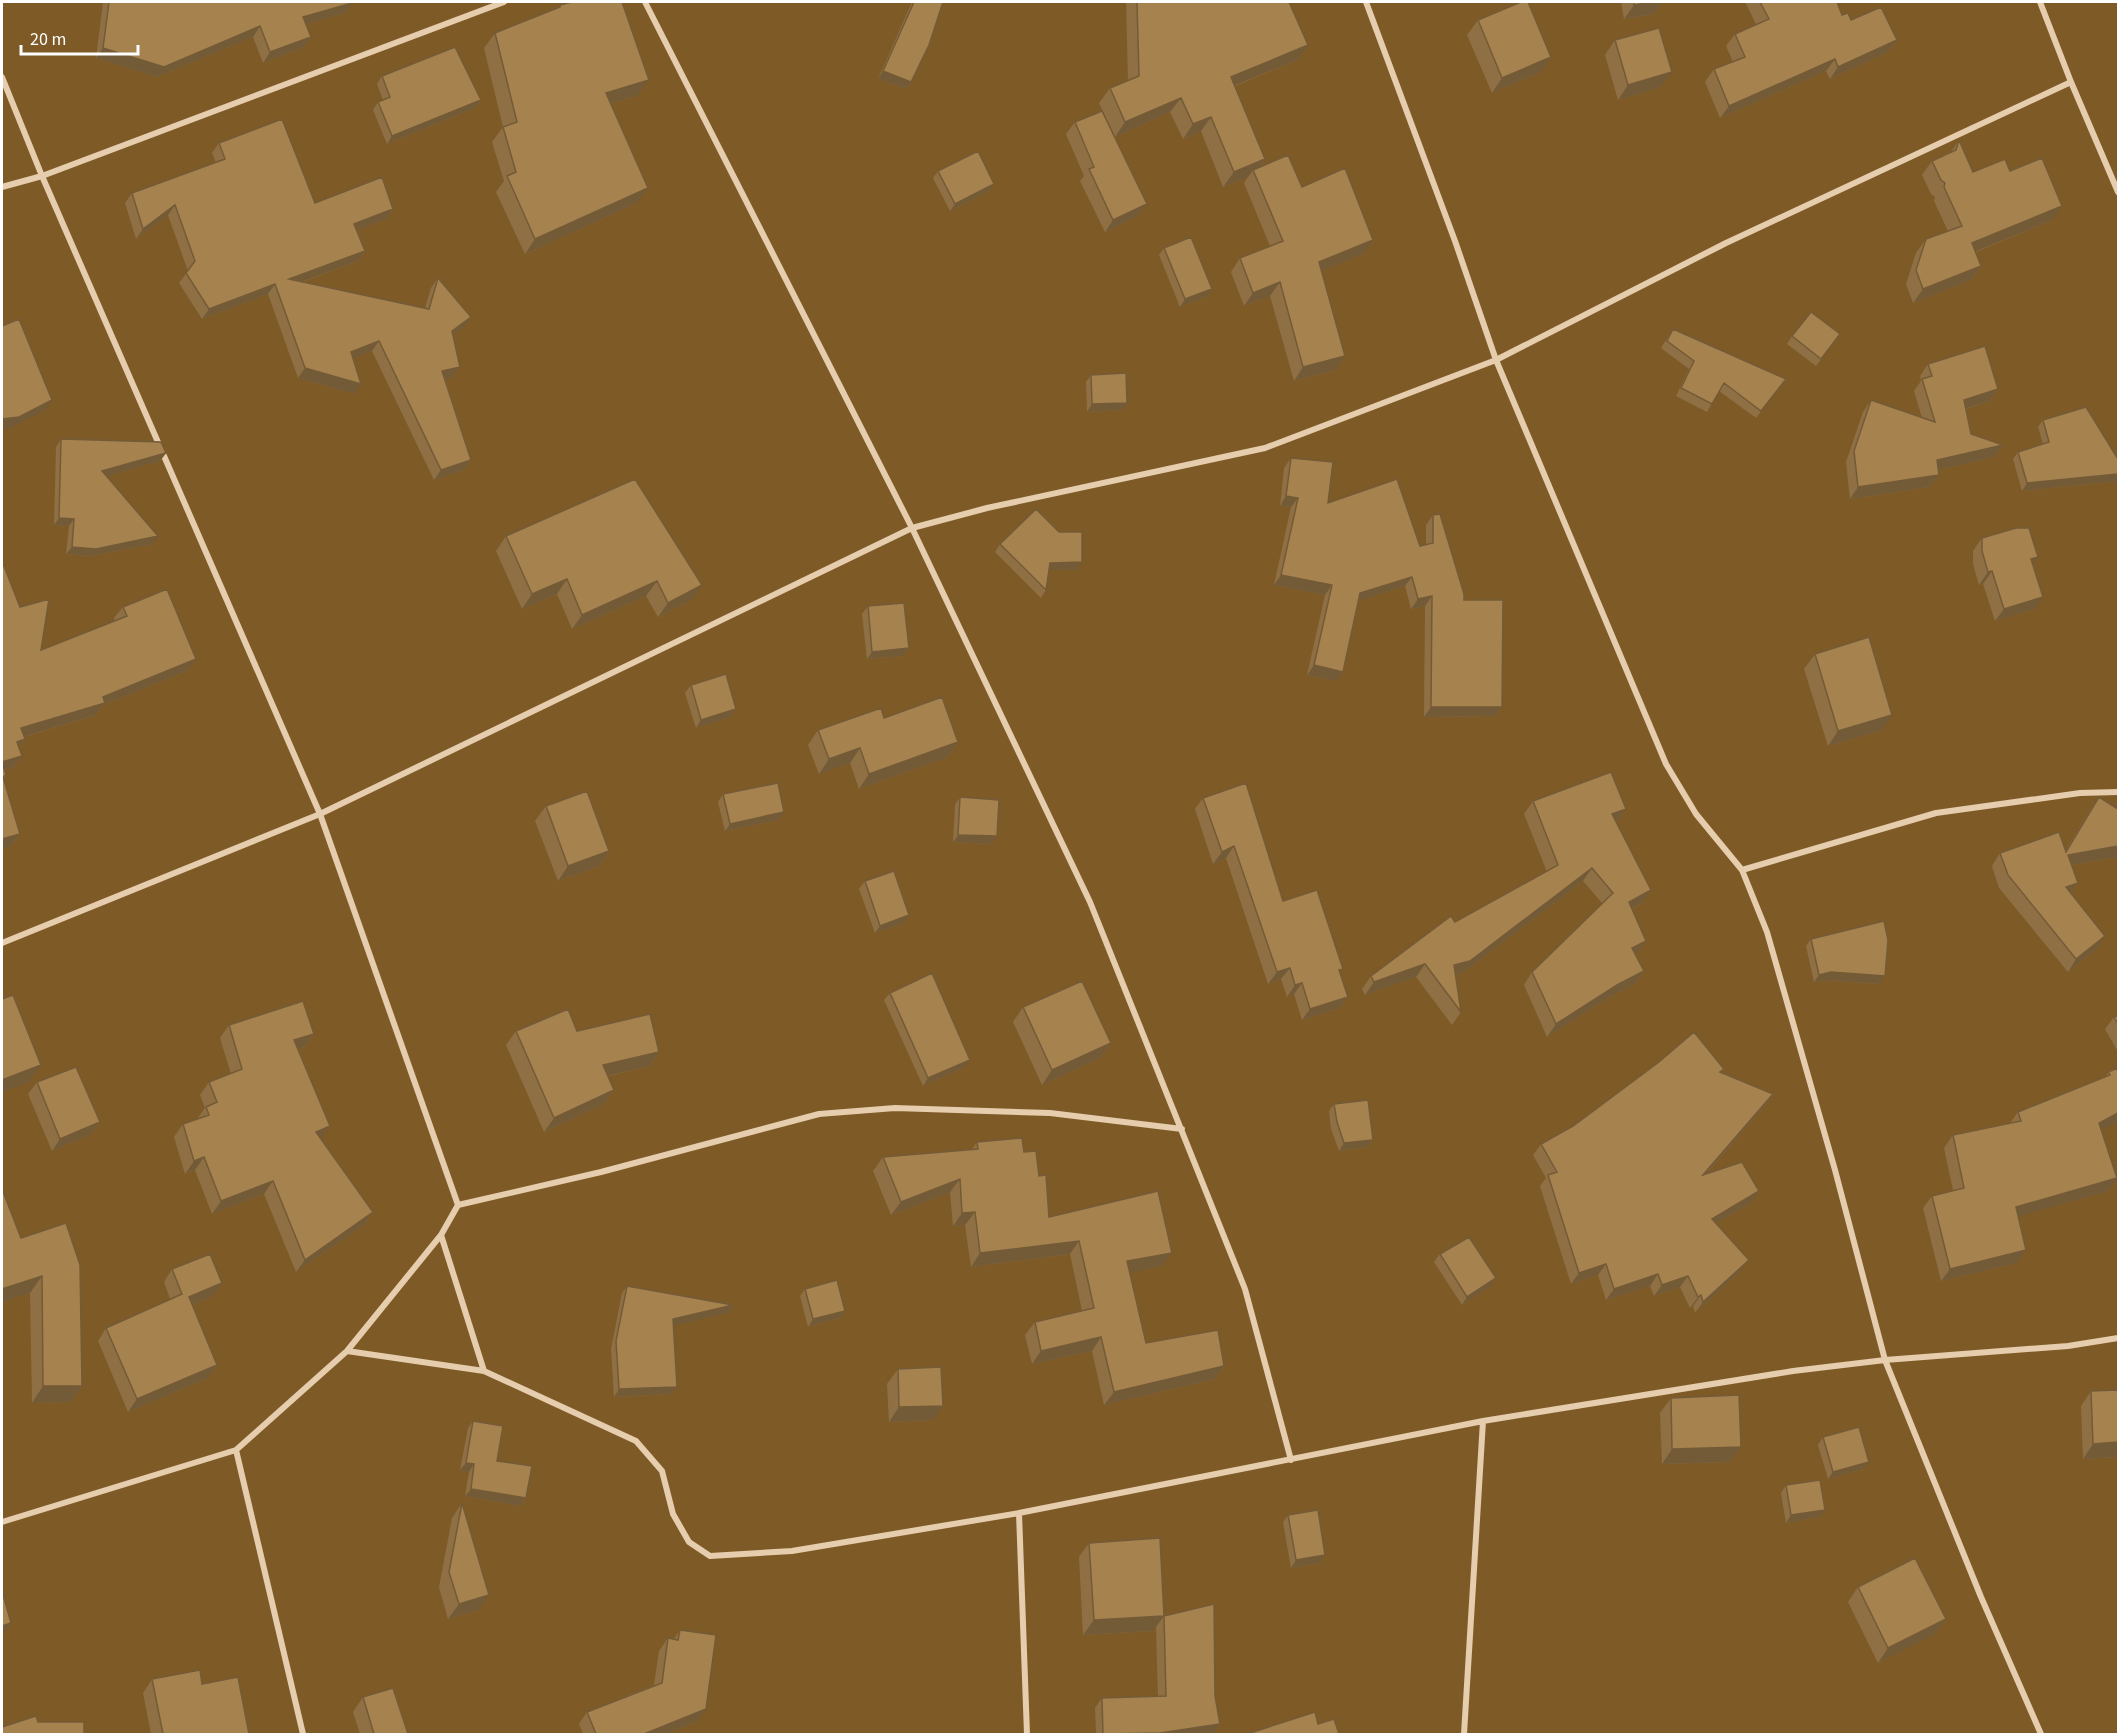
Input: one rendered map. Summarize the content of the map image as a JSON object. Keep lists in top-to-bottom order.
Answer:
{
  "scale_bar": "20 m"
}
